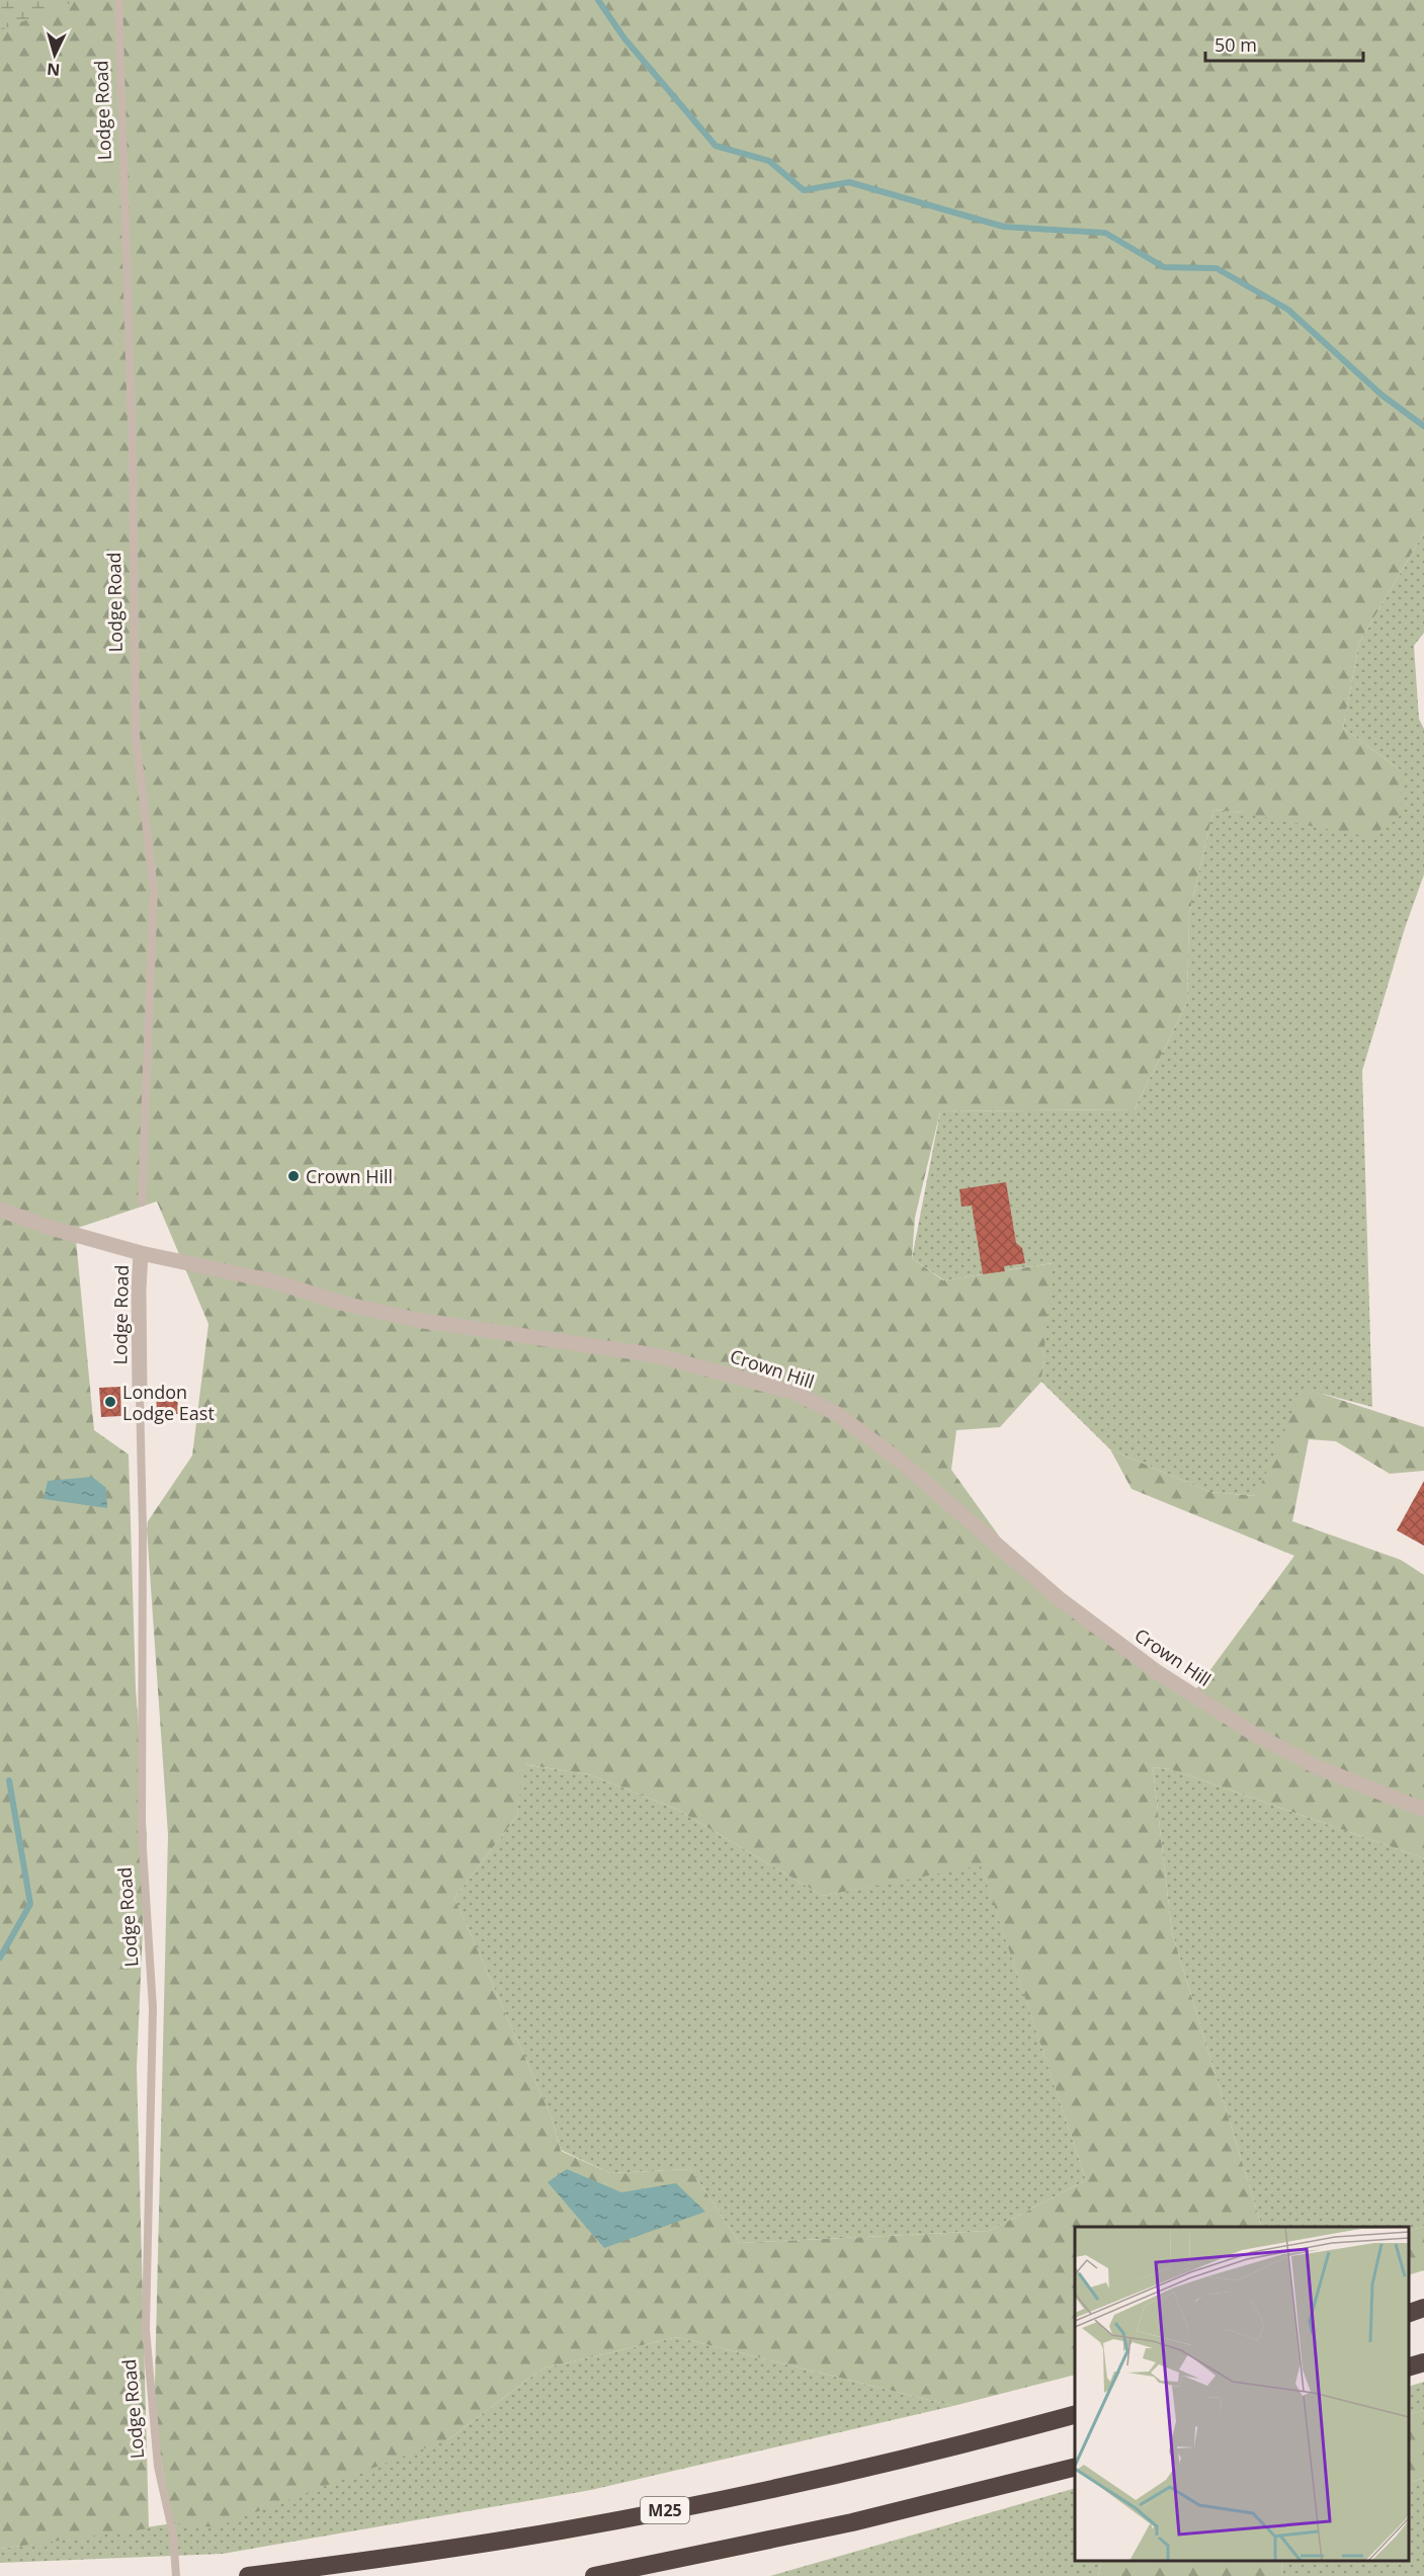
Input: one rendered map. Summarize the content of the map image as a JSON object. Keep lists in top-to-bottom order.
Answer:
{
  "streets": {
    "highway": ["M25"],
    "street": ["Lodge Road", "Crown Hill"]
  },
  "crossings": [
    ["Lodge Road", "Crown Hill"]
  ],
  "places": ["Crown Hill", "London Lodge East"],
  "scale_bar": "50 m",
  "north": "bottom"
}
